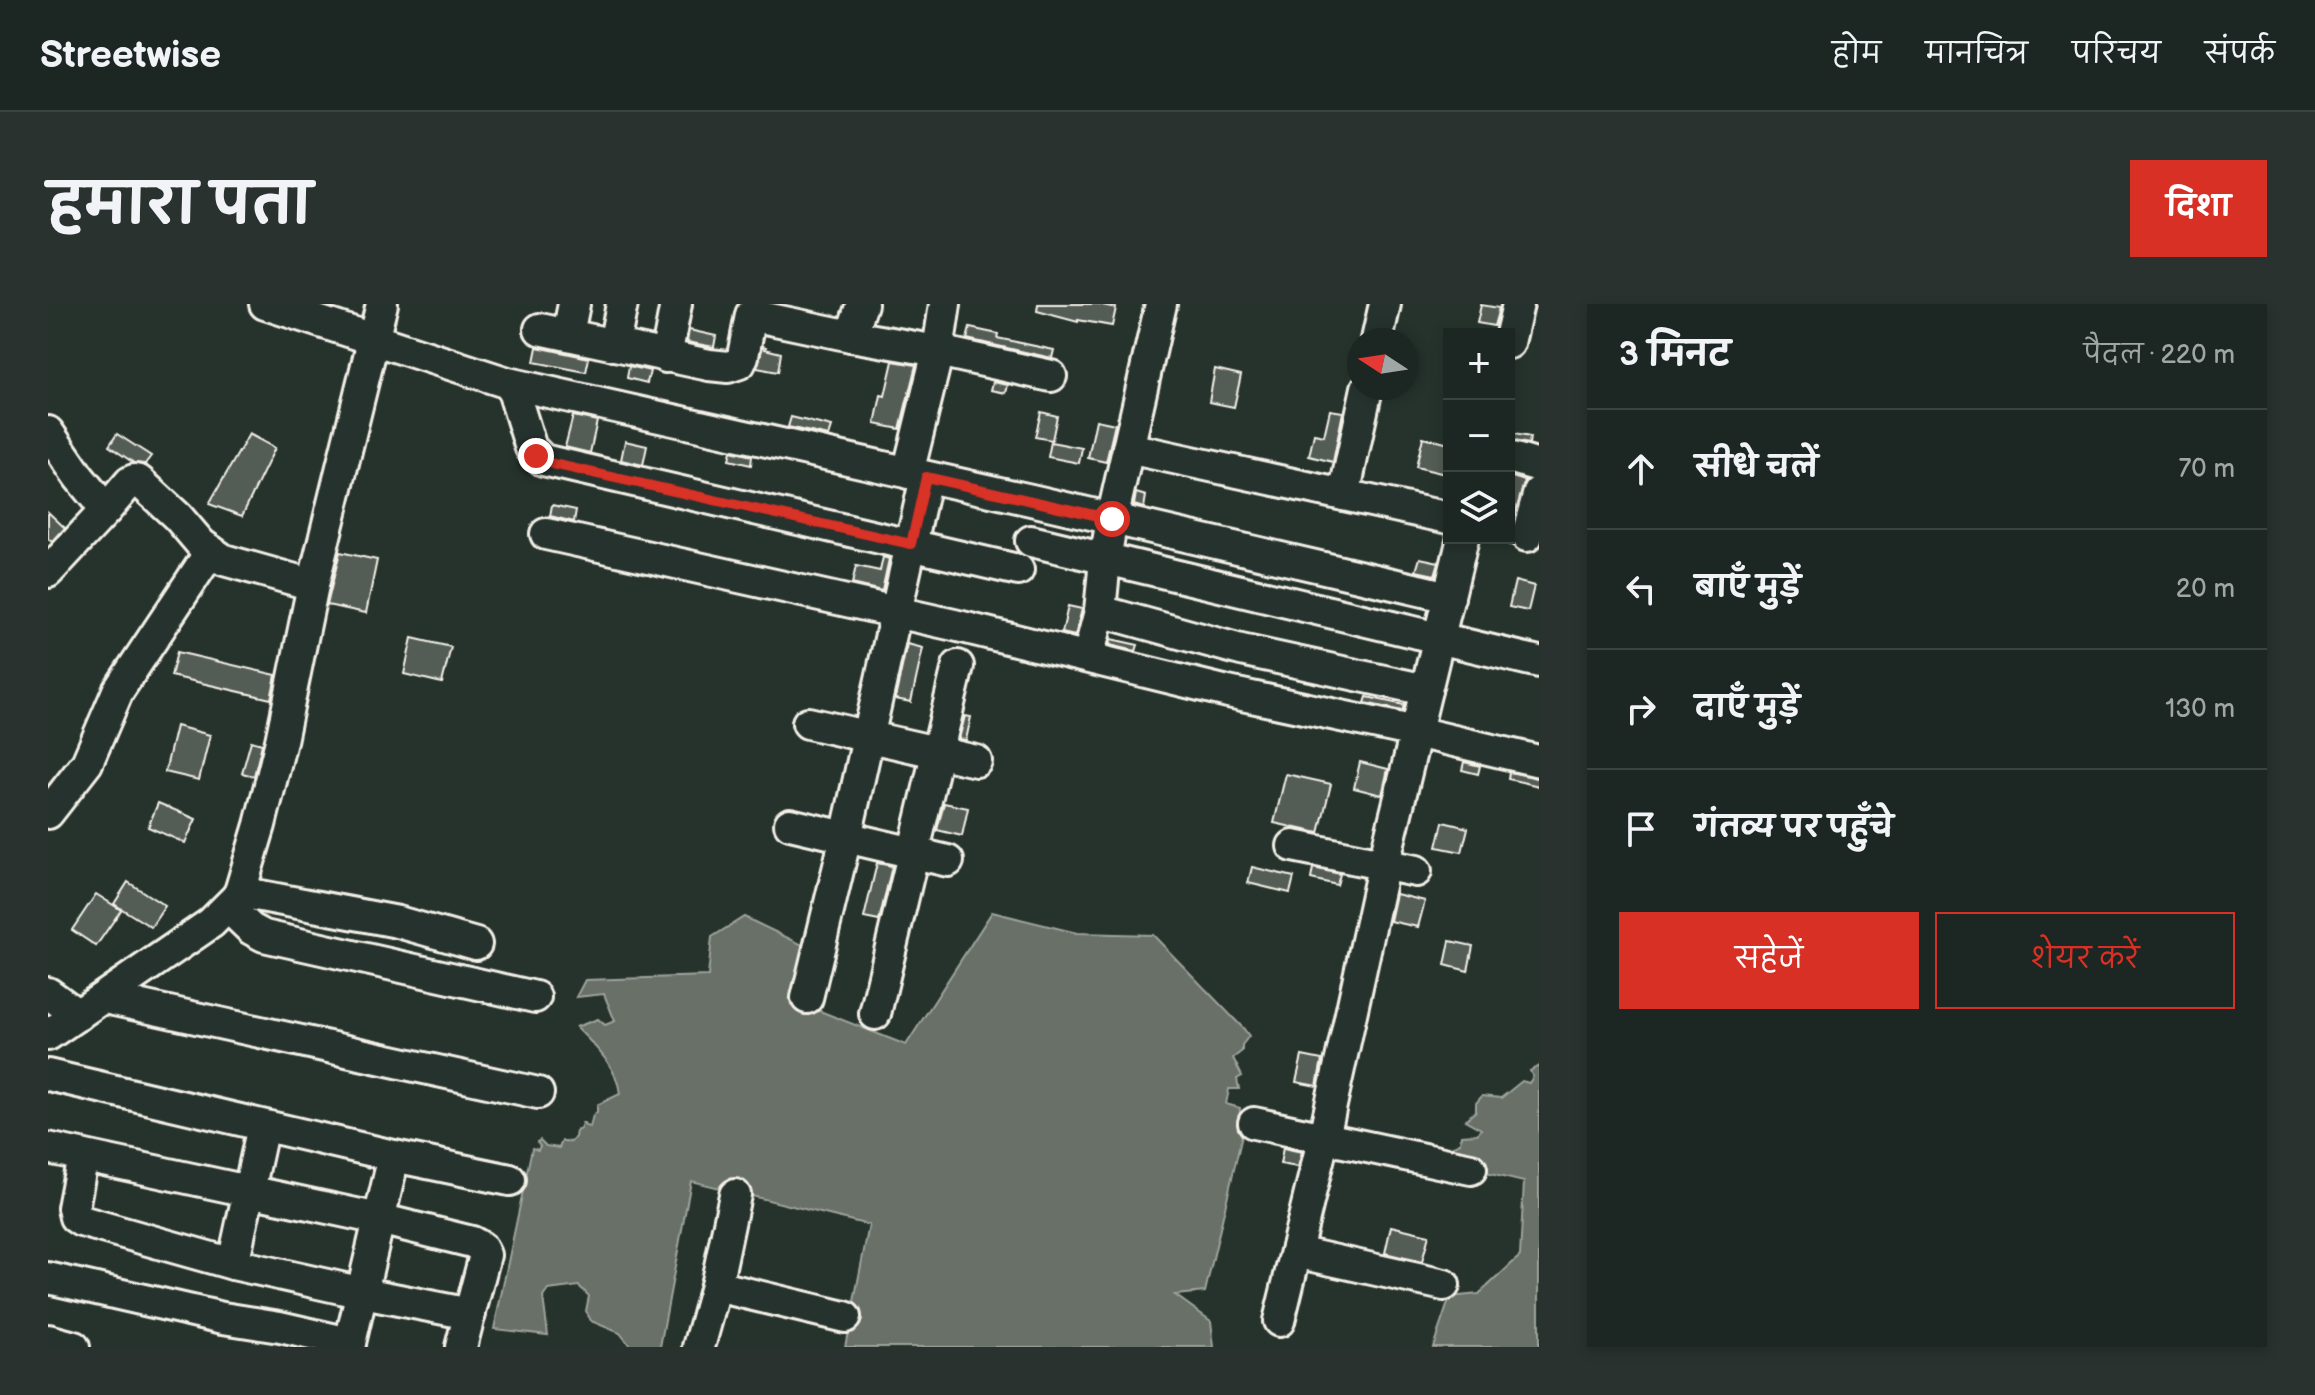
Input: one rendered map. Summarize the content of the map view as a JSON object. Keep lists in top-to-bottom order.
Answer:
{
  "north": "left",
  "page": {
    "header": "Streetwise",
    "nav": [
      "होम",
      "मानचित्र",
      "परिचय",
      "संपर्क"
    ],
    "title": "हमारा पता",
    "buttons": [
      "दिशा",
      ["सहेजें", "शेयर करें"]
    ],
    "heading": ["3 मिनट", "पैदल · 220 m"],
    "map_buttons": ["+", "−"],
    "list": [
      ["सीधे चलें", "70 m"],
      ["बाएँ मुड़ें", "20 m"],
      ["दाएँ मुड़ें", "130 m"],
      "गंतव्य पर पहुँचे"
    ]
  }
}
